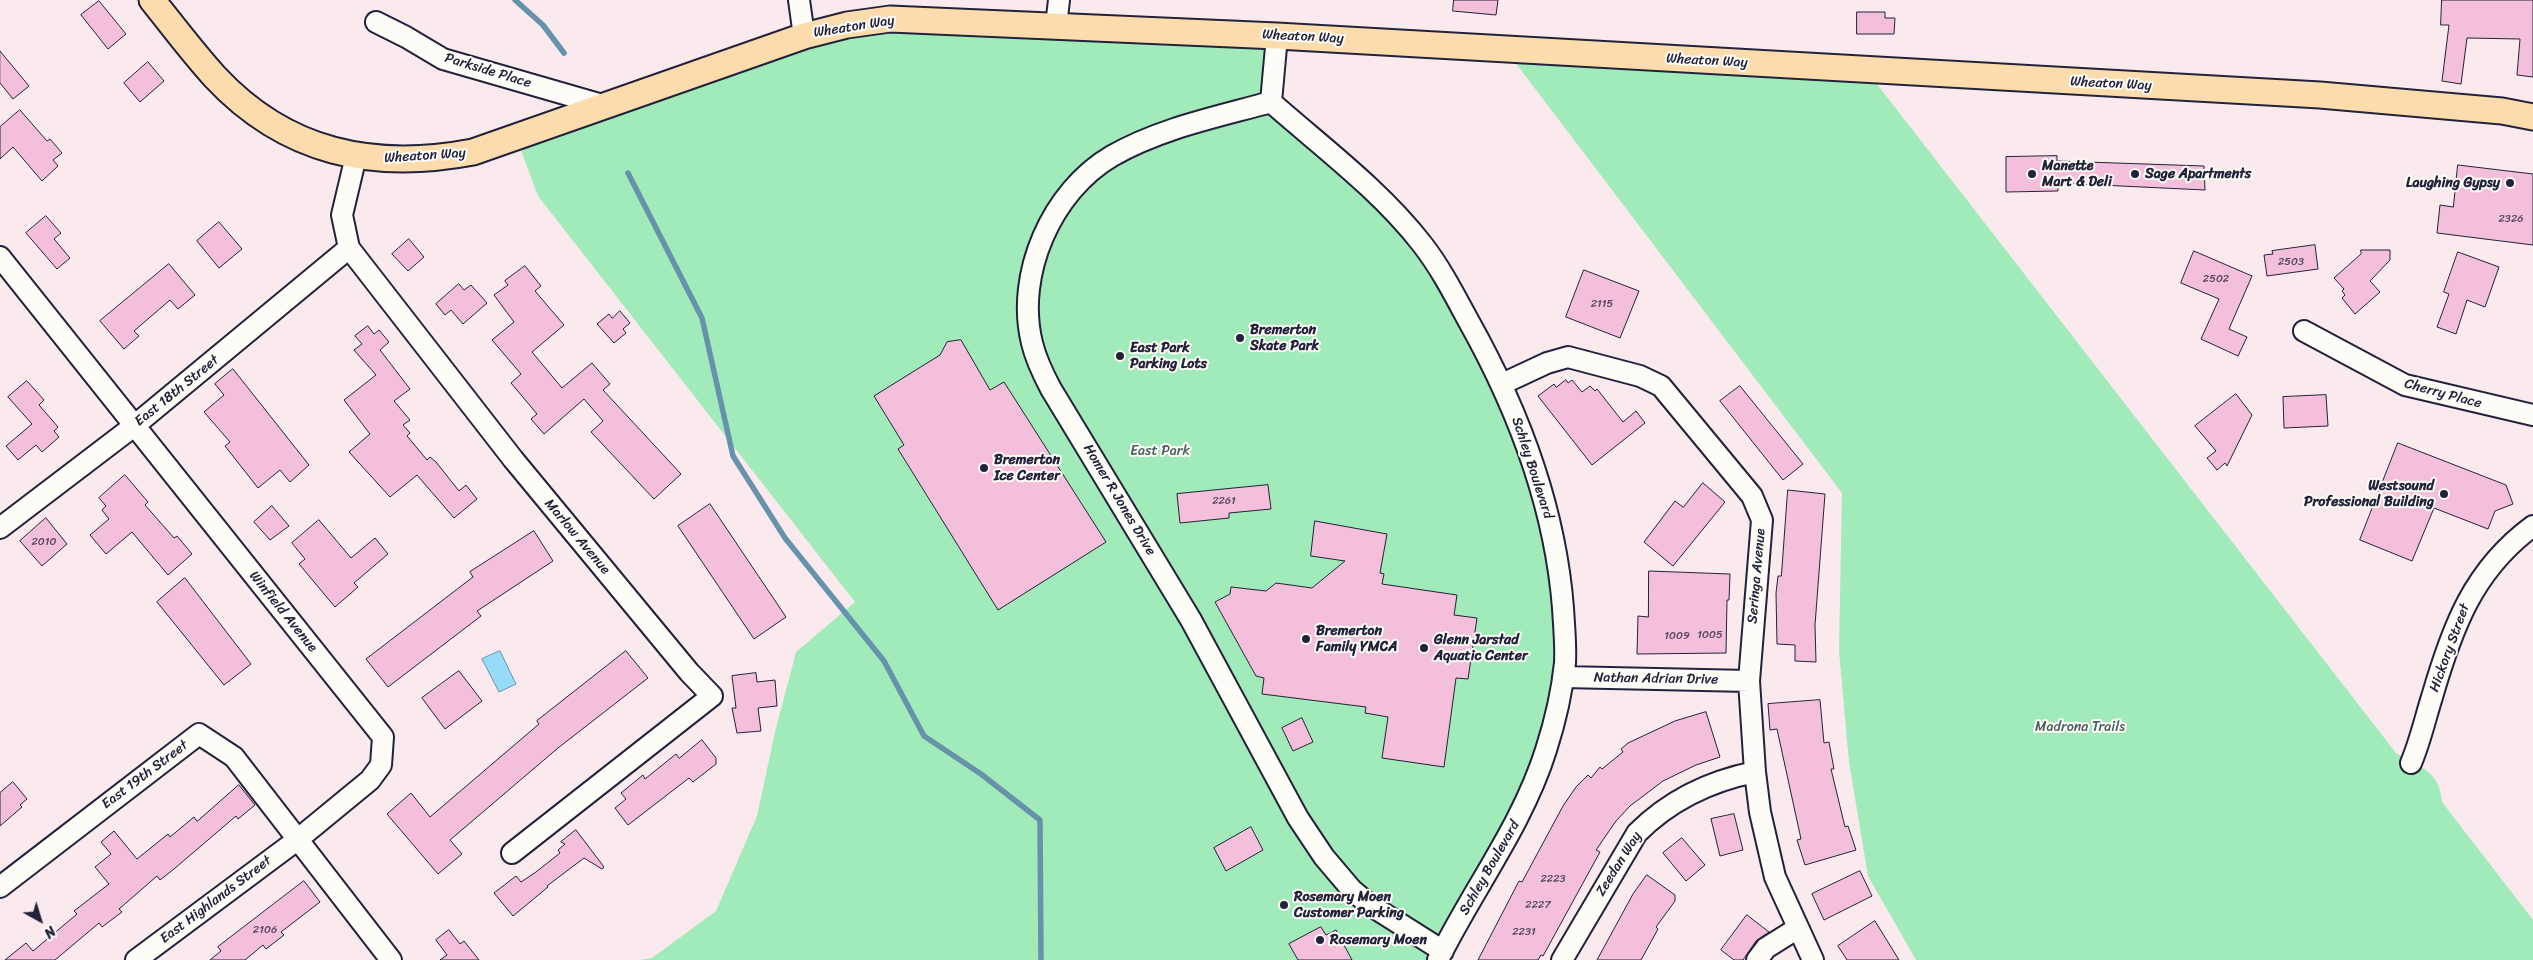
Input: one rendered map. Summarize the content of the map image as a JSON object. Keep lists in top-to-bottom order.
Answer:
{
  "streets": {
    "main road": ["Wheaton Way"],
    "street": [
      "Parkside Place",
      "East 18th Street",
      "Cherry Place",
      "Schley Boulevard",
      "Homer R Jones Drive",
      "Marlow Avenue",
      "Seringa Avenue",
      "Winfield Avenue",
      "Hickory Street",
      "Nathan Adrian Drive",
      "East 19th Street",
      "Zeedan Way",
      "East Highlands Street"
    ]
  },
  "crossings": [
    ["Wheaton Way", "Parkside Place"],
    ["Wheaton Way", "Marlow Avenue"],
    ["East 18th Street", "Marlow Avenue"],
    ["East 18th Street", "Winfield Avenue"],
    ["Schley Boulevard", "Homer R Jones Drive"],
    ["Schley Boulevard", "Seringa Avenue"],
    ["Schley Boulevard", "Nathan Adrian Drive"],
    ["Seringa Avenue", "Nathan Adrian Drive"],
    ["Seringa Avenue", "Zeedan Way"],
    ["Winfield Avenue", "East 19th Street"],
    ["Winfield Avenue", "East Highlands Street"],
    ["East 19th Street", "East Highlands Street"]
  ],
  "parks": ["East Park", "Madrona Trails"],
  "places": [
    "Manette Mart & Deli",
    "Sage Apartments",
    "Laughing Gypsy",
    "Bremerton Skate Park",
    "East Park Parking Lots",
    "Bremerton Ice Center",
    "Westsound Professional Building",
    "Bremerton Family YMCA",
    "Glenn Jarstad Aquatic Center",
    "Rosemary Moen Customer Parking",
    "Rosemary Moen"
  ],
  "house_numbers": [
    "2326",
    "2503",
    "2502",
    "2115",
    "2261",
    "2010",
    "1005",
    "1009",
    "2223",
    "2227",
    "2106",
    "2231"
  ],
  "north": "bottom right"
}
